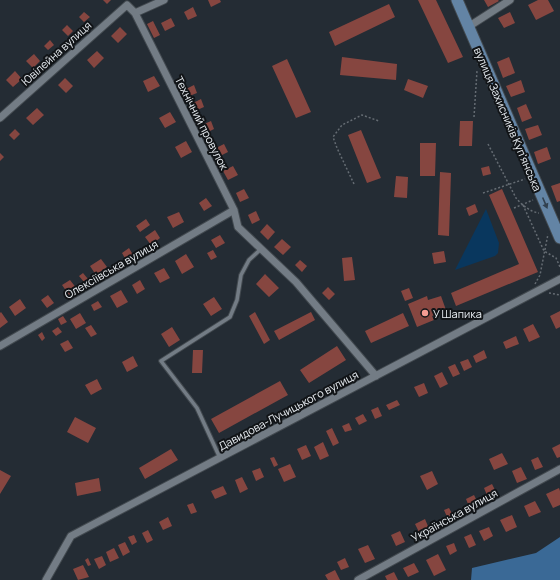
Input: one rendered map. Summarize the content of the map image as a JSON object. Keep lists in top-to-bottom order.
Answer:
{
  "streets": {
    "main road": ["вулиця Захисників Куп'янська"],
    "street": [
      "Ювілейна вулиця",
      "Технічний провулок",
      "Олексіївська вулиця",
      "Давидова-Лучицького вулиця",
      "Українська вулиця"
    ]
  },
  "crossings": [
    ["Ювілейна вулиця", "Технічний провулок"],
    ["Технічний провулок", "Олексіївська вулиця"],
    ["Технічний провулок", "Давидова-Лучицького вулиця"]
  ],
  "one_way": ["вулиця Захисників Куп'янська"],
  "places": ["У Шапика"]
}
